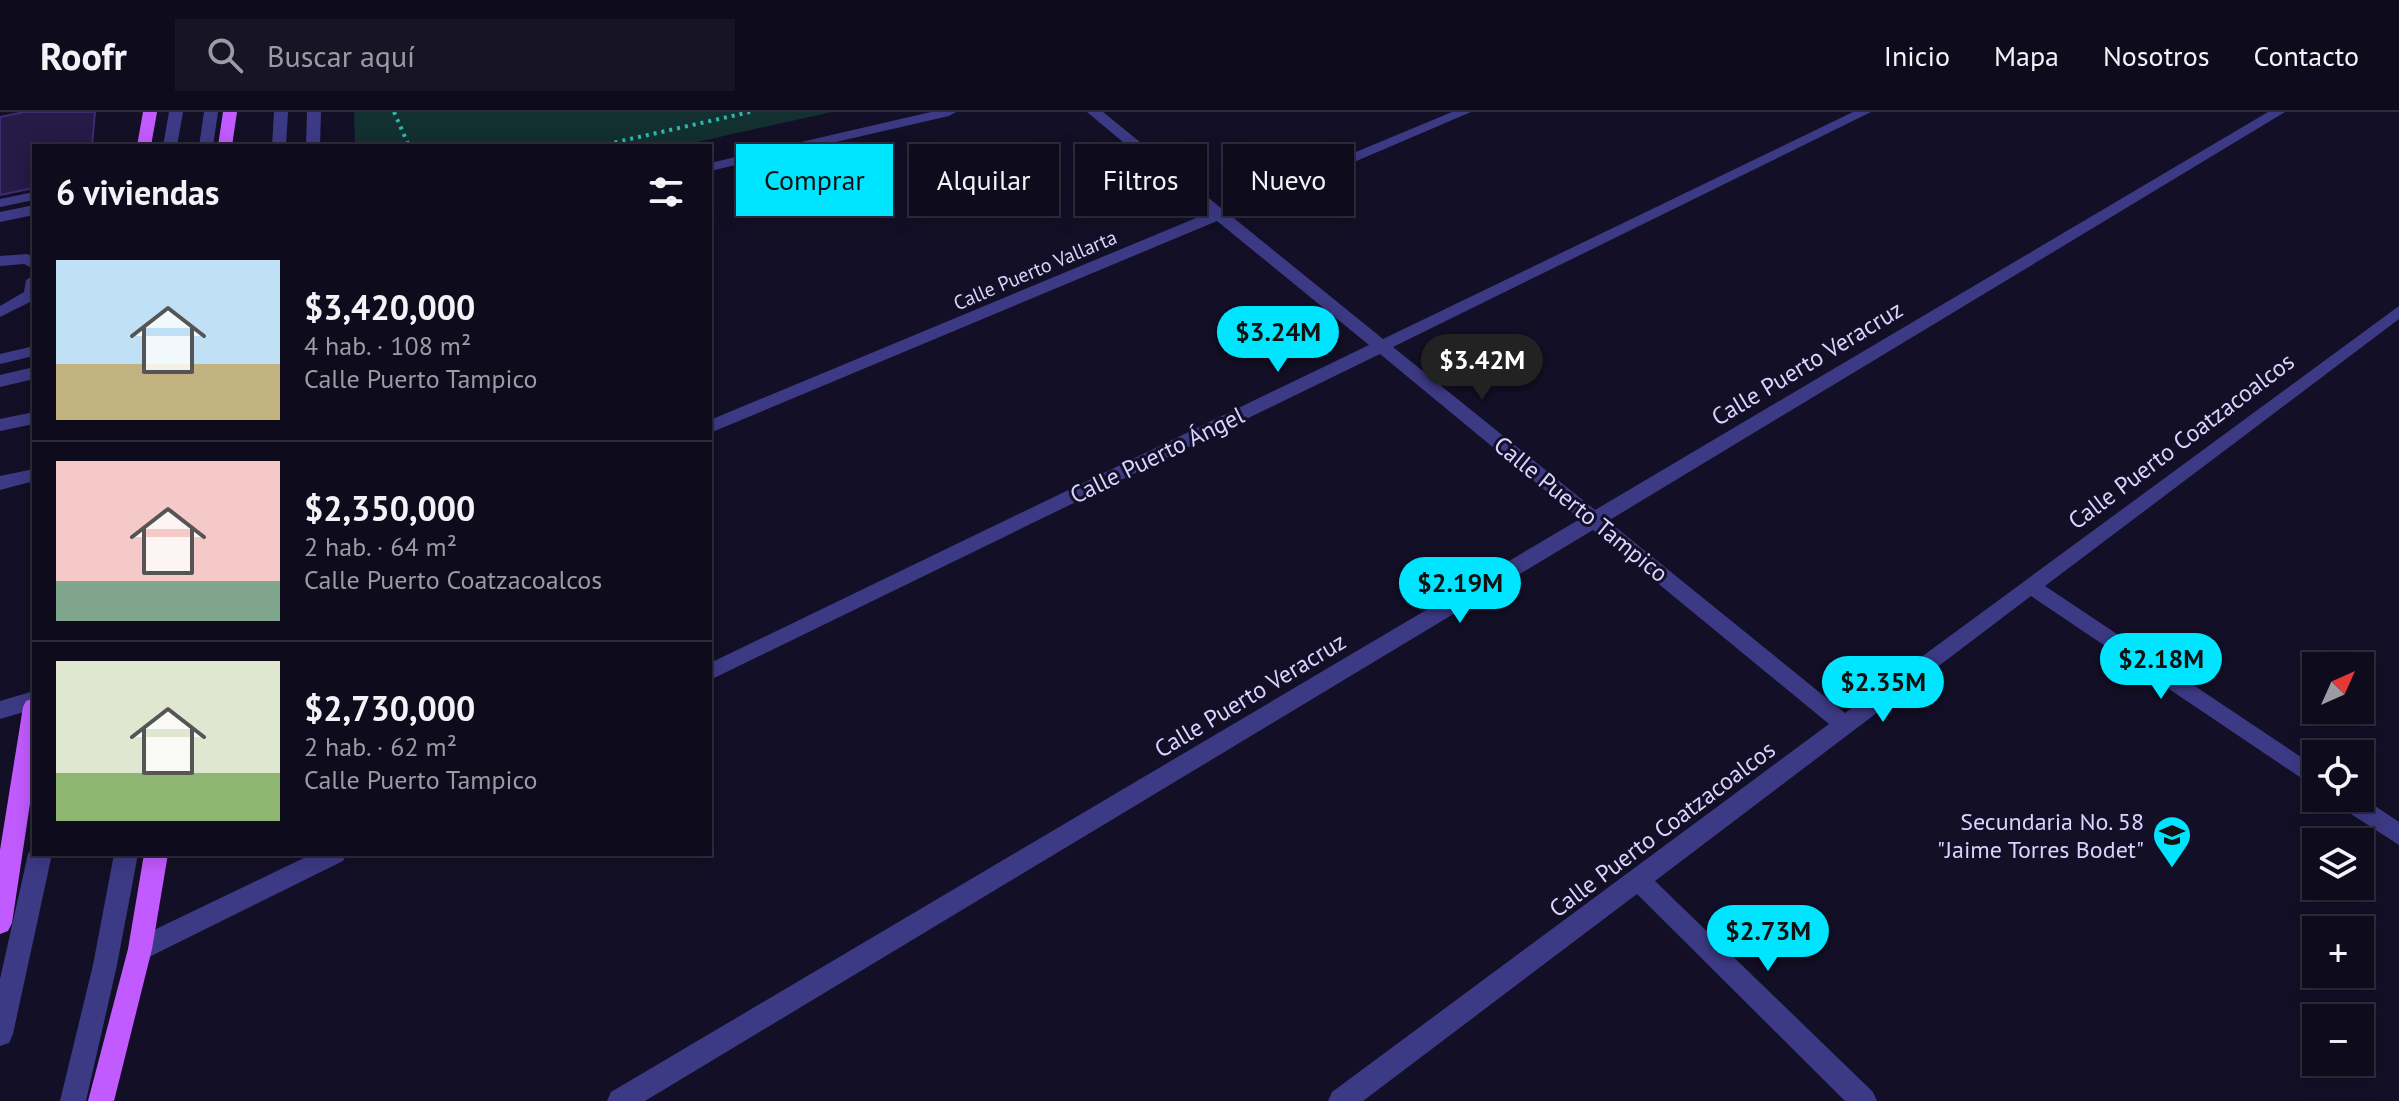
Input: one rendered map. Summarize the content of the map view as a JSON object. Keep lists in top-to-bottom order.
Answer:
{
  "streets": {
    "street": [
      "Calle Puerto Vallarta",
      "Calle Puerto Veracruz",
      "Calle Puerto Coatzacoalcos",
      "Calle Puerto Ángel",
      "Calle Puerto Tampico"
    ]
  },
  "crossings": [
    ["Calle Puerto Vallarta", "Calle Puerto Tampico"],
    ["Calle Puerto Veracruz", "Calle Puerto Tampico"],
    ["Calle Puerto Coatzacoalcos", "Calle Puerto Tampico"],
    ["Calle Puerto Ángel", "Calle Puerto Tampico"]
  ],
  "places": {
    "school or university": ["Secundaria No. 58 \"Jaime Torres Bodet\""]
  },
  "north": "top right",
  "page": {
    "header": "Roofr",
    "search": "Buscar aquí",
    "nav": [
      "Inicio",
      "Mapa",
      "Nosotros",
      "Contacto"
    ],
    "chip": [
      "Comprar",
      "Alquilar",
      "Filtros",
      "Nuevo"
    ],
    "heading": "6 viviendas",
    "list": [
      {
        "name": "$3,420,000",
        "note": "4 hab. · 108 m² · Calle Puerto Tampico"
      },
      {
        "name": "$2,350,000",
        "note": "2 hab. · 64 m² · Calle Puerto Coatzacoalcos"
      },
      {
        "name": "$2,730,000",
        "note": "2 hab. · 62 m² · Calle Puerto Tampico"
      }
    ],
    "price": [
      "$3.24M",
      "$3.42M",
      "$2.19M",
      "$2.18M",
      "$2.35M",
      "$2.73M"
    ],
    "map_buttons": ["+", "−"]
  }
}
